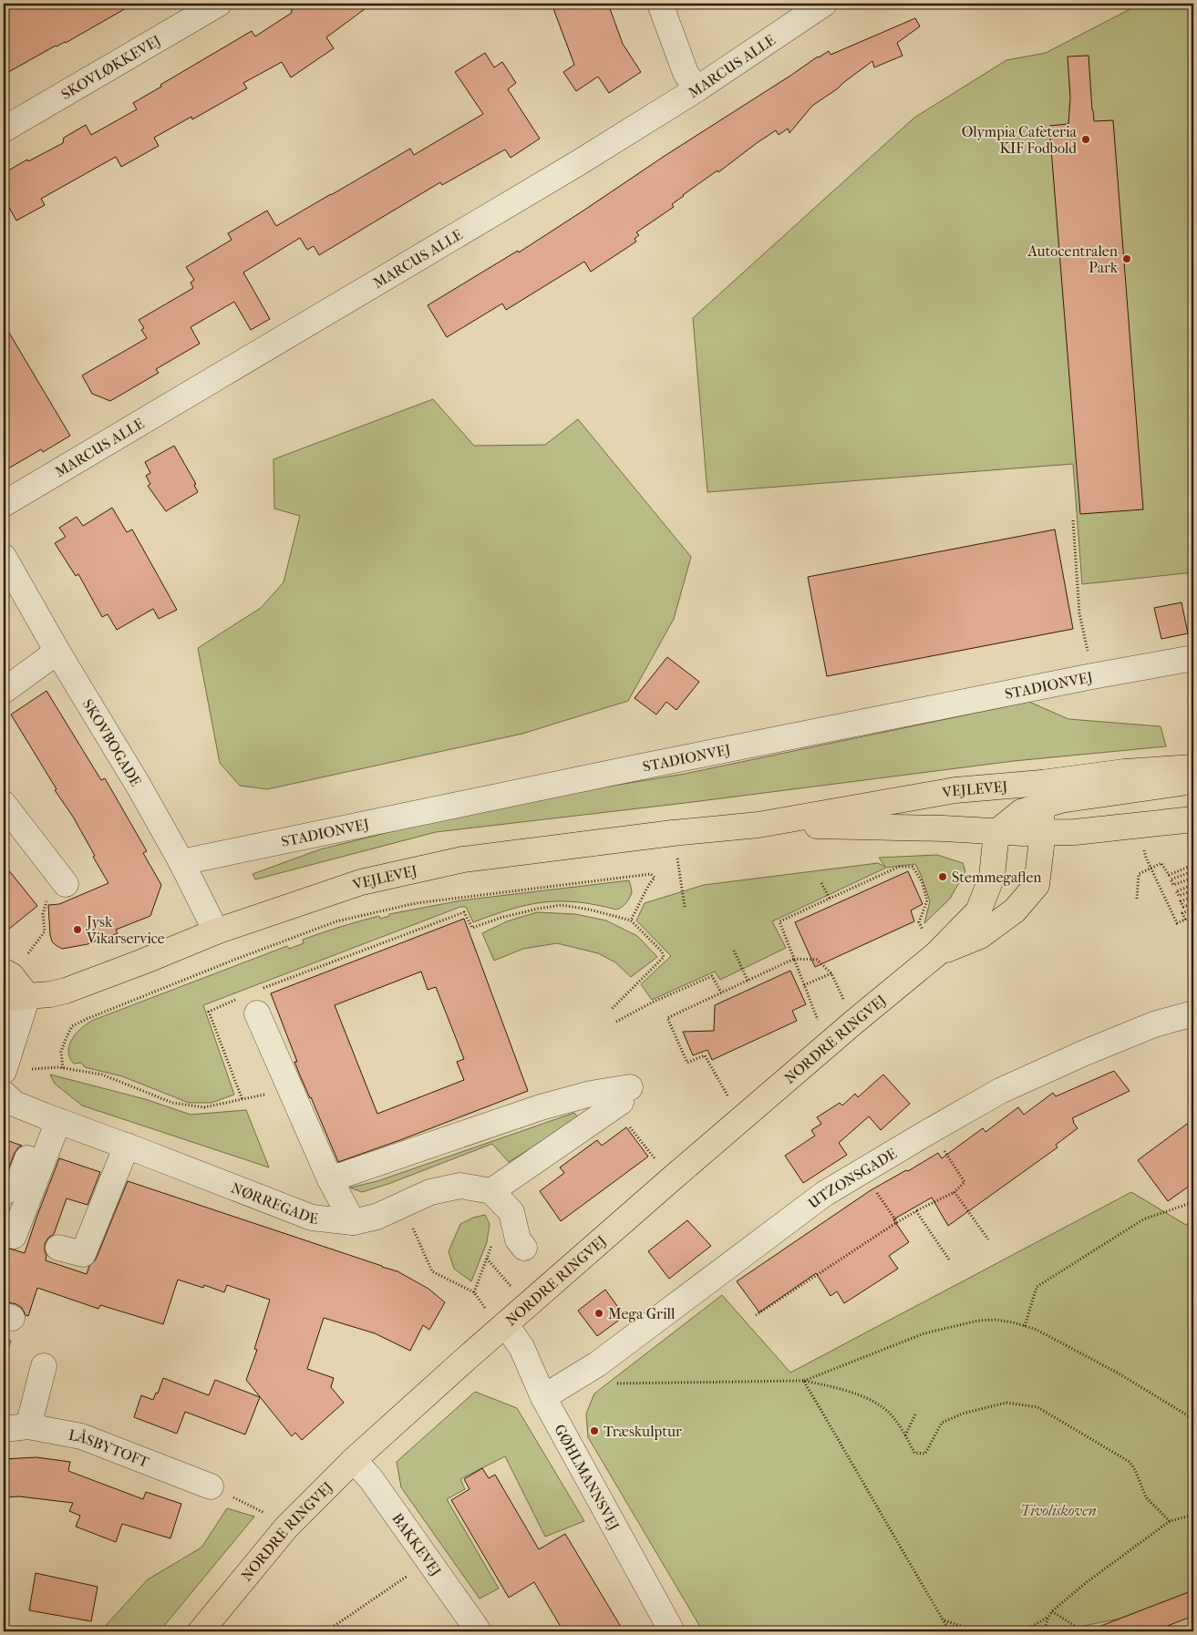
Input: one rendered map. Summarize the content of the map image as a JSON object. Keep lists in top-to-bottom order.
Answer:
{
  "streets": {
    "main road": ["VEJLEVEJ", "NORDRE RINGVEJ"],
    "street": [
      "MARCUS ALLE",
      "SKOVLØKKEVEJ",
      "STADIONVEJ",
      "SKOVBOGADE",
      "UTZONSGADE",
      "NØRREGADE",
      "LÅSBYTOFT",
      "GØHLMANNSVEJ",
      "BAKKEVEJ"
    ]
  },
  "crossings": [
    ["STADIONVEJ", "SKOVBOGADE"],
    ["SKOVBOGADE", "VEJLEVEJ"],
    ["VEJLEVEJ", "NORDRE RINGVEJ"],
    ["NORDRE RINGVEJ", "GØHLMANNSVEJ"],
    ["NORDRE RINGVEJ", "BAKKEVEJ"],
    ["UTZONSGADE", "GØHLMANNSVEJ"]
  ],
  "parks": ["Tivoliskoven"],
  "places": [
    "Olympia Cafeteria KIF Fodbold",
    "Autocentralen Park",
    "Stemmegaflen",
    "Jysk Vikarservice",
    "Mega Grill",
    "Træskulptur"
  ]
}
